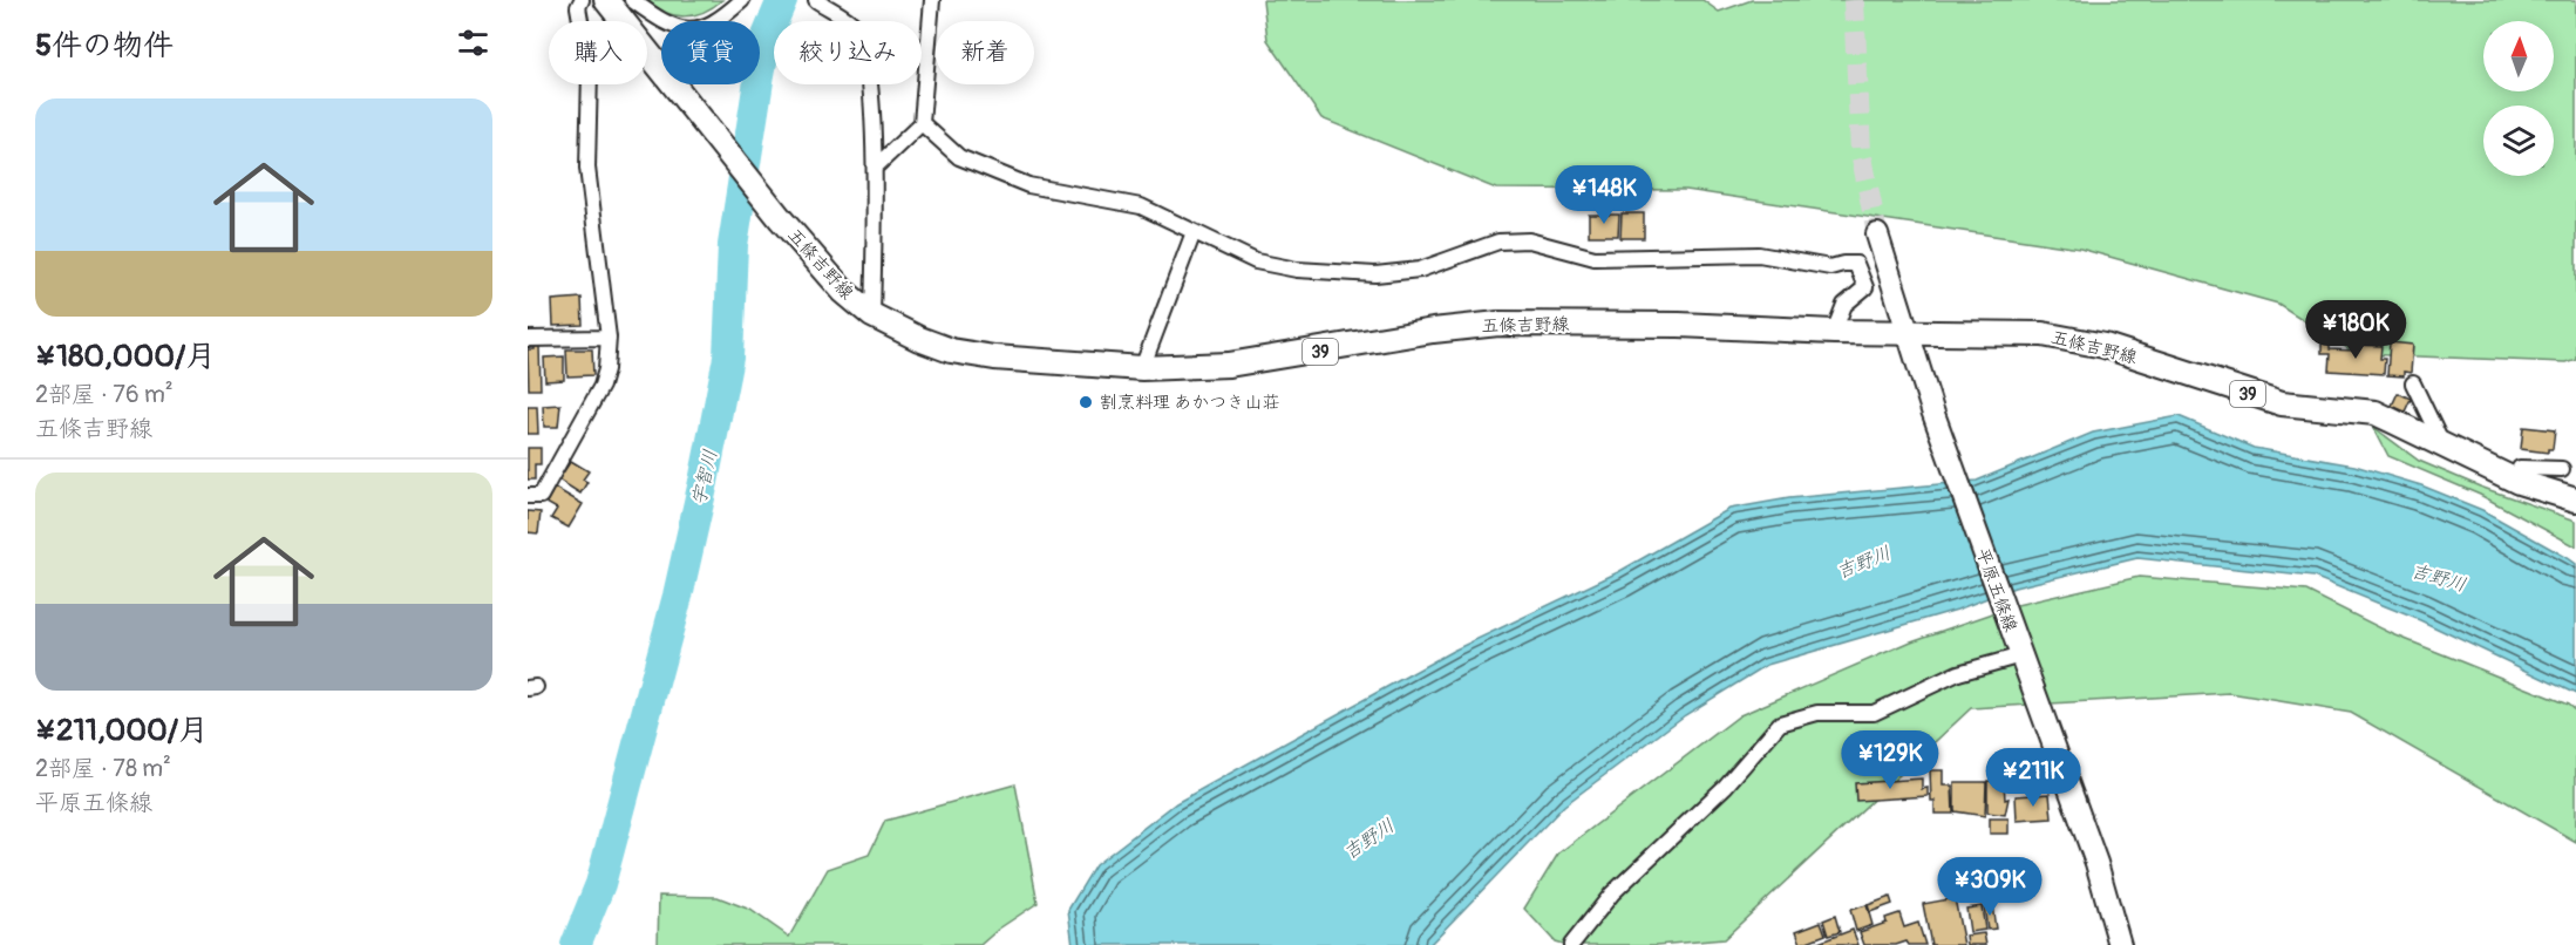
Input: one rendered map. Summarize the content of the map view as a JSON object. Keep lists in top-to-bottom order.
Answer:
{
  "streets": {
    "main road": ["五條吉野線", "39", "平原五條線"]
  },
  "crossings": [
    ["五條吉野線", "平原五條線"]
  ],
  "water": ["宇智川", "吉野川"],
  "places": ["割烹料理 あかつき山荘"],
  "north": "top",
  "page": {
    "heading": "5件の物件",
    "chip": [
      "購入",
      "賃貸",
      "絞り込み",
      "新着"
    ],
    "list": [
      {
        "name": "¥180,000/月",
        "note": "2部屋 · 76 m² · 五條吉野線"
      },
      {
        "name": "¥211,000/月",
        "note": "2部屋 · 78 m² · 平原五條線"
      }
    ],
    "price": [
      "¥148K",
      "¥180K",
      "¥129K",
      "¥211K",
      "¥309K"
    ]
  }
}
